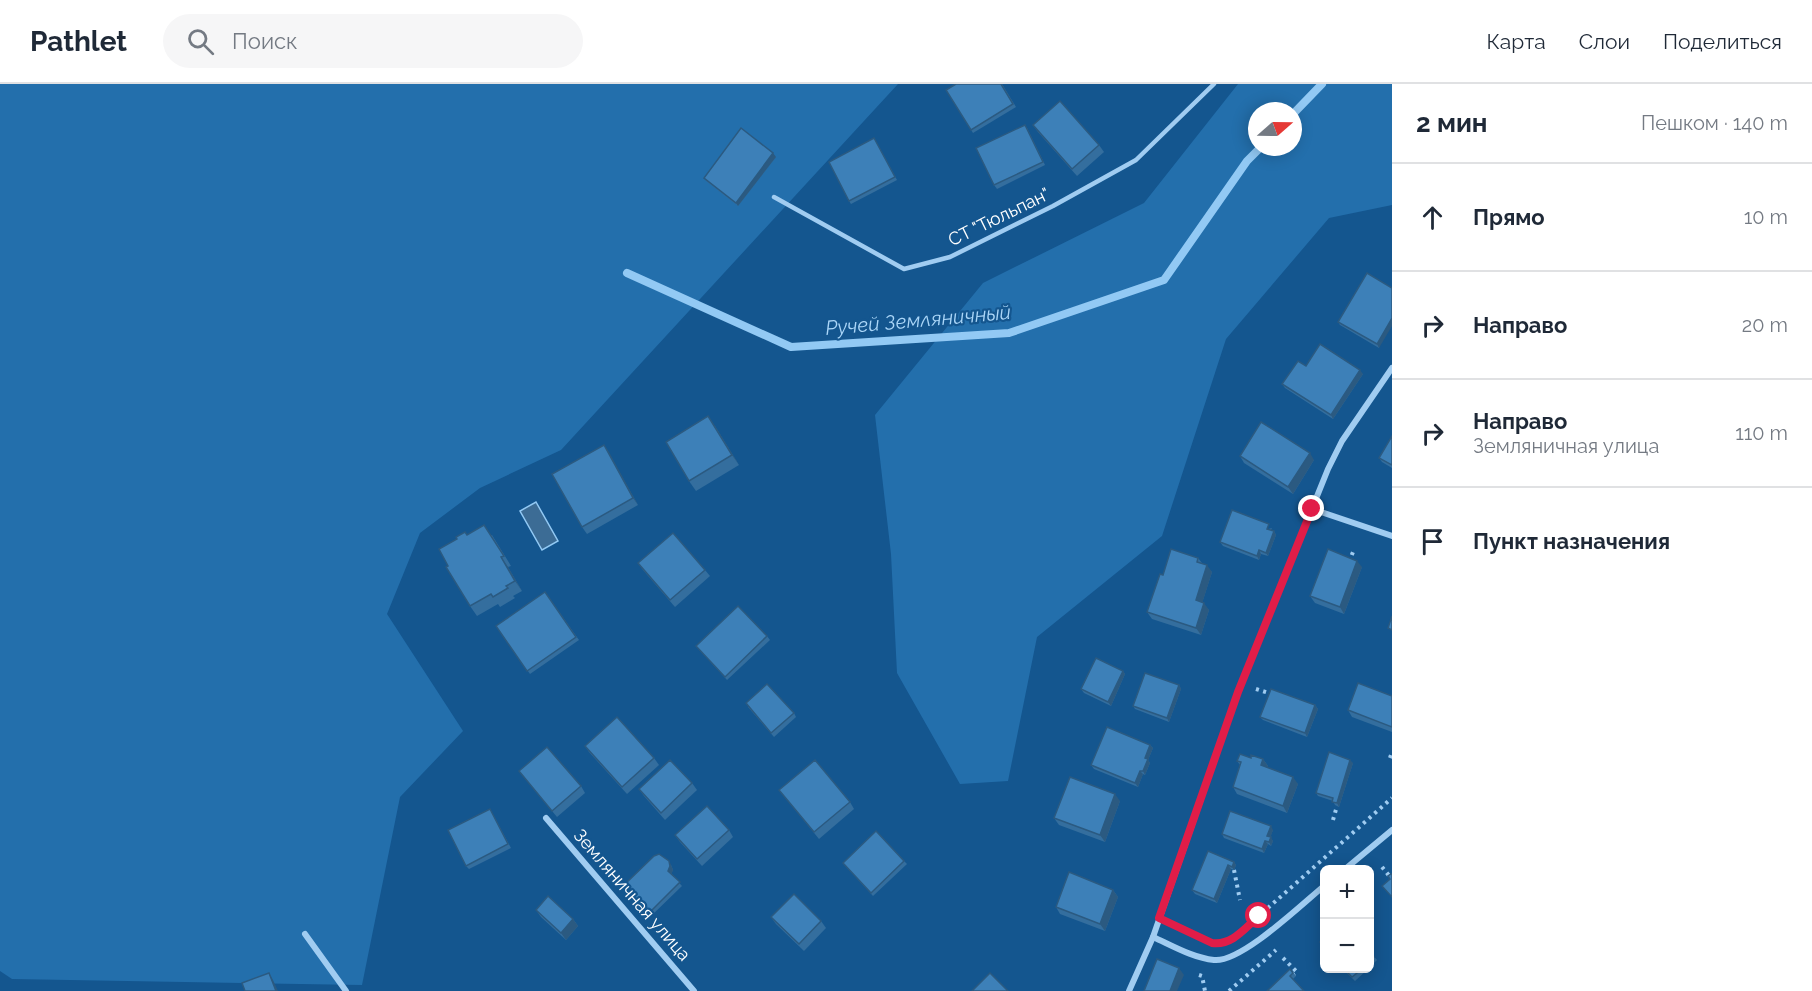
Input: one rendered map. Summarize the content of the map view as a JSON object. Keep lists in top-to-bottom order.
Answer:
{
  "streets": {
    "street": ["Земляничная улица"],
    "lane": ["СТ \"Тюльпан\""]
  },
  "water": ["Ручей Земляничный"],
  "north": "right",
  "page": {
    "header": "Pathlet",
    "search": "Поиск",
    "nav": ["Карта", "Слои", "Поделиться"],
    "heading": ["2 мин", "Пешком · 140 m"],
    "list": [
      ["Прямо", "10 m"],
      ["Направо", "20 m"],
      ["Направо", "Земляничная улица", "110 m"],
      "Пункт назначения"
    ],
    "map_buttons": ["+", "−"]
  }
}
